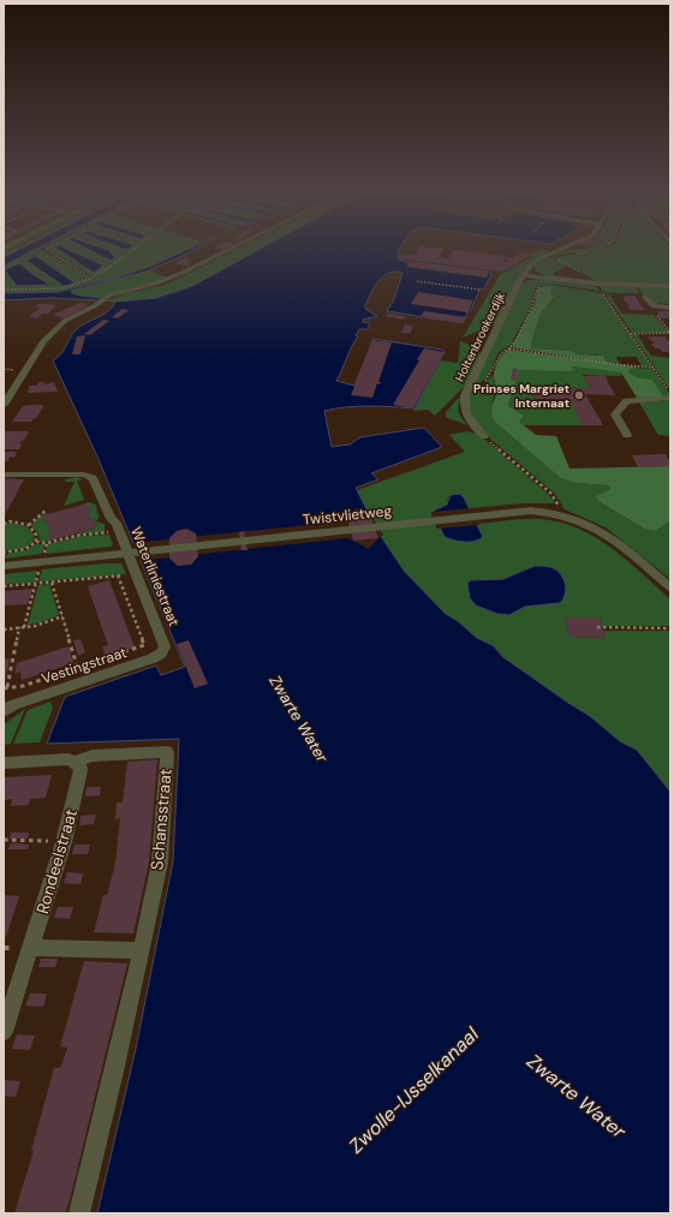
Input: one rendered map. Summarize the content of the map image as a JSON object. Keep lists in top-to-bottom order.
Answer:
{
  "streets": {
    "street": [
      "Holtenbroekerdijk",
      "Twistvlietweg",
      "Waterliniestraat",
      "Vestingstraat",
      "Schansstraat",
      "Rondeelstraat"
    ]
  },
  "crossings": [
    ["Waterliniestraat", "Vestingstraat"],
    ["Schansstraat", "Rondeelstraat"]
  ],
  "water": ["Zwarte Water", "Zwolle-IJsselkanaal"],
  "places": ["Prinses Margriet Internaat"]
}
